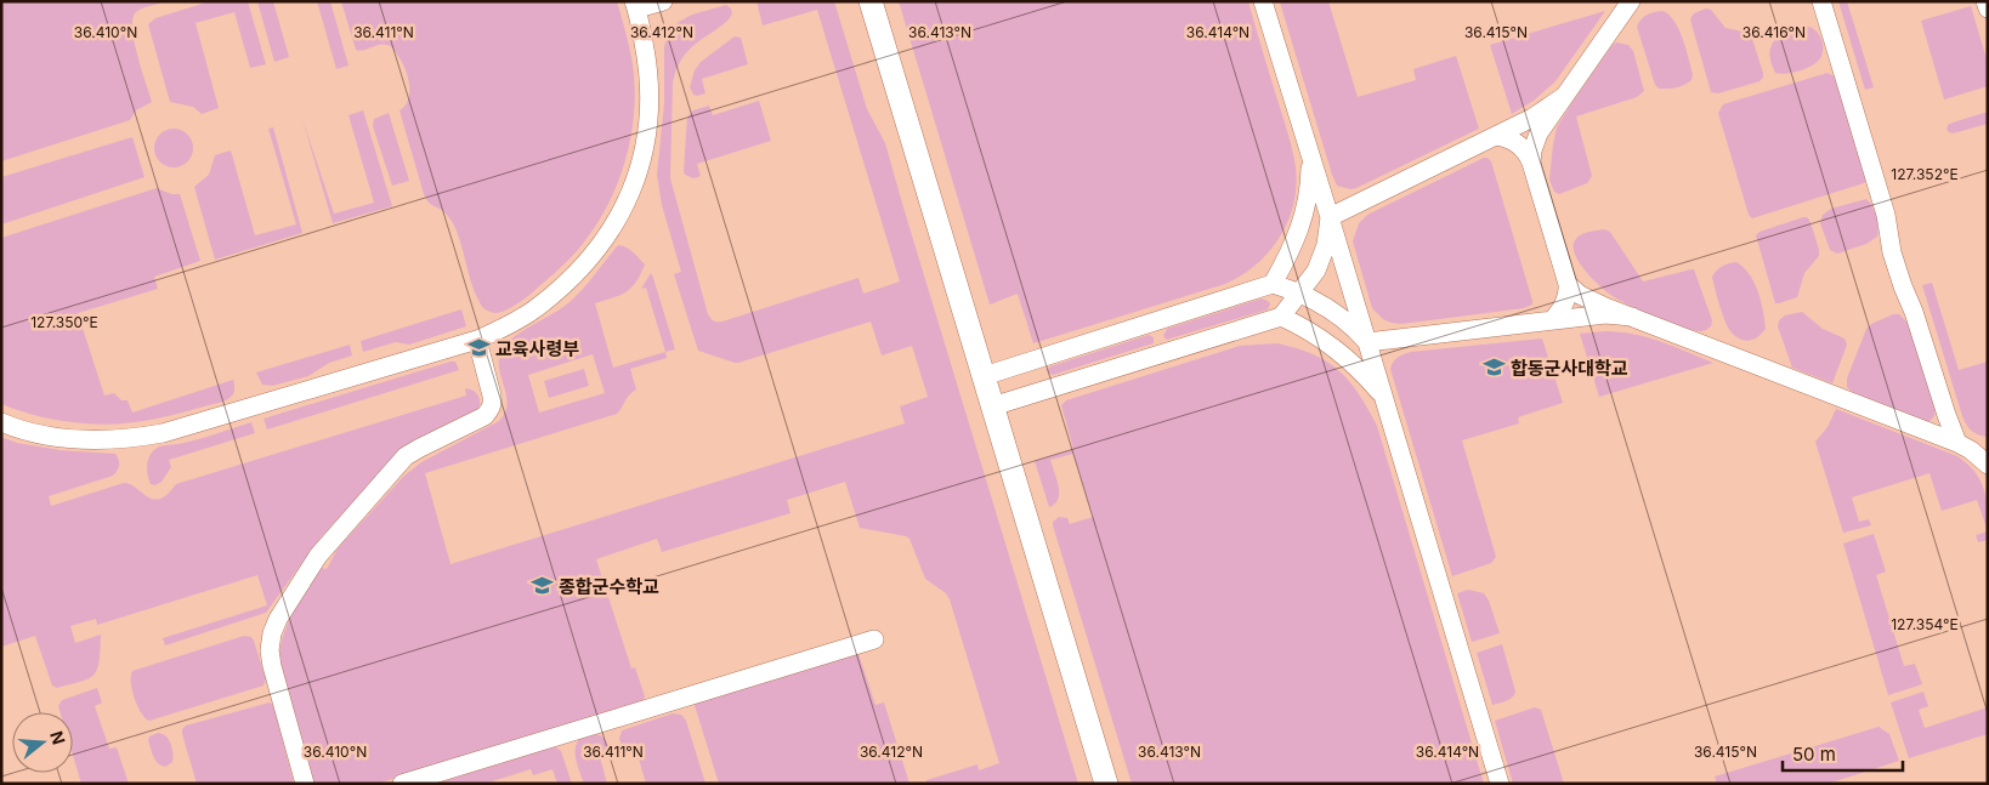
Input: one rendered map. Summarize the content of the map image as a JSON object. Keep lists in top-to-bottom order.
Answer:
{
  "places": {
    "school or university": ["교육사령부", "합동군사대학교", "종합군수학교"]
  },
  "scale_bar": "50 m",
  "north": "right",
  "coordinates": [
    "36.410°N",
    "36.411°N",
    "36.412°N",
    "36.413°N",
    "36.414°N",
    "36.415°N",
    "36.416°N",
    "127.352°E",
    "127.350°E",
    "127.354°E"
  ]
}
